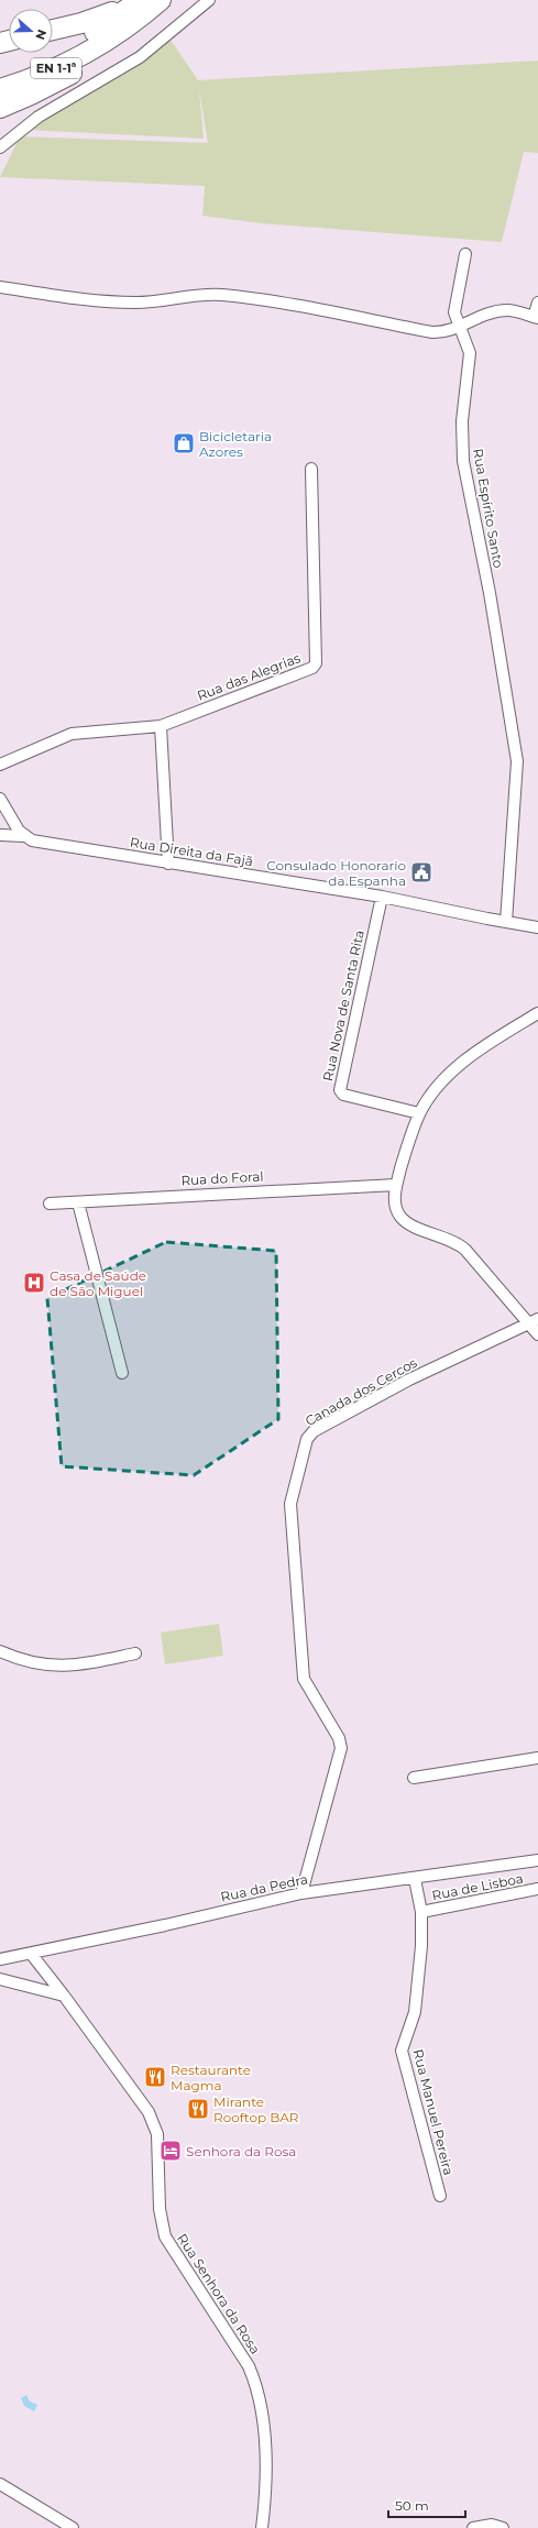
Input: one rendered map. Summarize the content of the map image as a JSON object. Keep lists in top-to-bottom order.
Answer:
{
  "streets": {
    "highway": ["EN 1-1ª"],
    "street": [
      "Rua Espírito Santo",
      "Rua das Alegrias",
      "Rua Direita da Fajã",
      "Rua Nova de Santa Rita",
      "Rua do Foral",
      "Canada dos Cercos",
      "Rua de Lisboa",
      "Rua da Pedra",
      "Rua Manuel Pereira",
      "Rua Senhora da Rosa"
    ]
  },
  "crossings": [
    ["Rua Espírito Santo", "Rua Direita da Fajã"],
    ["Rua Direita da Fajã", "Rua Nova de Santa Rita"],
    ["Canada dos Cercos", "Rua da Pedra"],
    ["Rua de Lisboa", "Rua Manuel Pereira"],
    ["Rua da Pedra", "Rua Manuel Pereira"],
    ["Rua da Pedra", "Rua Senhora da Rosa"]
  ],
  "places": {
    "shop": ["Bicicletaria Azores"],
    "public building": ["Consulado Honorario da Espanha"],
    "hospital": ["Casa de Saúde de São Miguel"],
    "restaurant": ["Restaurante Magma", "Mirante Rooftop BAR"],
    "hotel": ["Senhora da Rosa"]
  },
  "scale_bar": "50 m",
  "north": "right"
}
